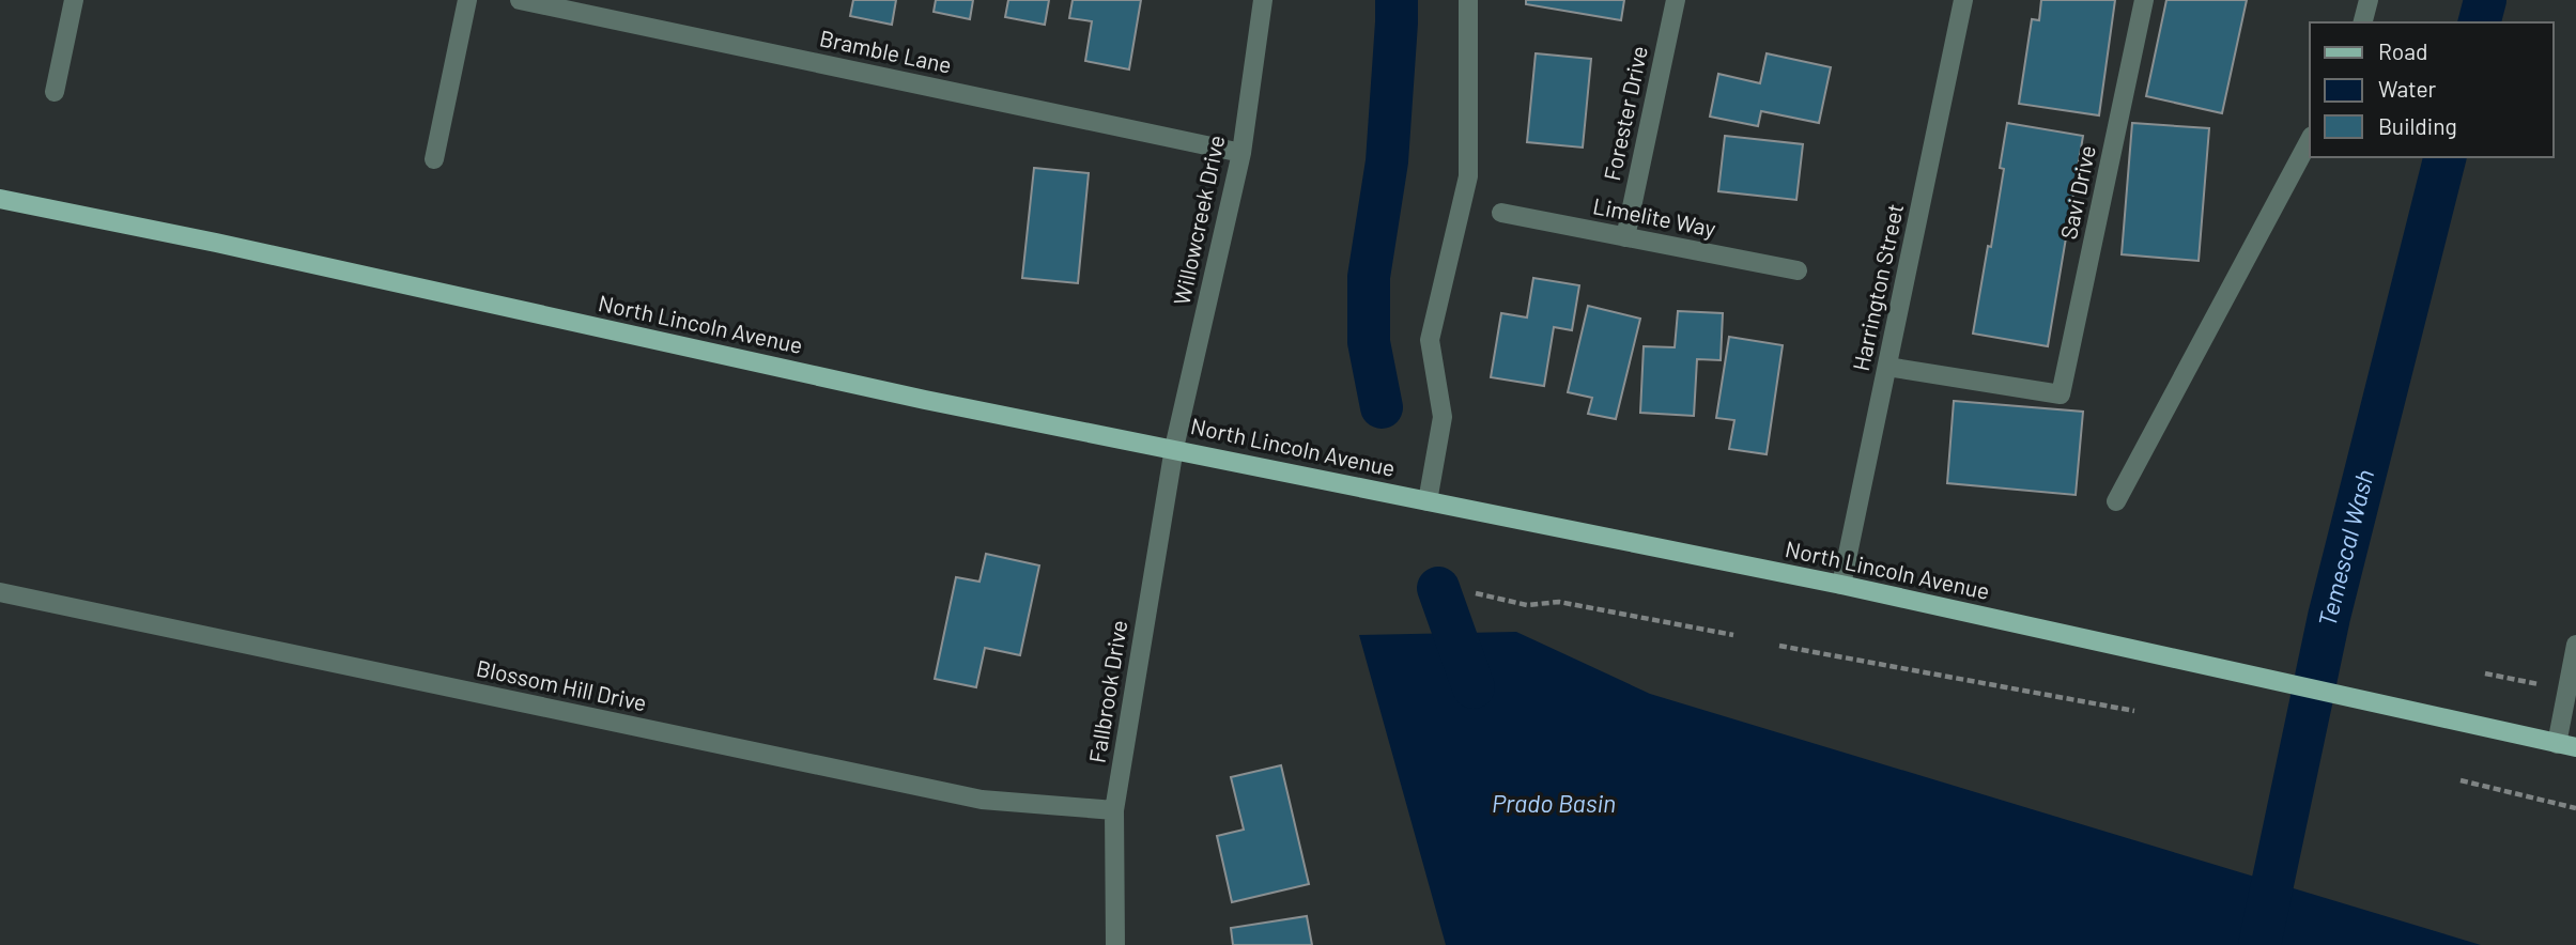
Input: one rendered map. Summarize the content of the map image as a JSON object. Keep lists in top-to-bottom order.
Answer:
{
  "streets": {
    "main road": ["North Lincoln Avenue"],
    "street": [
      "Bramble Lane",
      "Forester Drive",
      "Savi Drive",
      "Limelite Way",
      "Willowcreek Drive",
      "Harrington Street",
      "Blossom Hill Drive",
      "Fallbrook Drive"
    ]
  },
  "crossings": [
    ["Bramble Lane", "Willowcreek Drive"],
    ["Forester Drive", "Limelite Way"],
    ["Savi Drive", "Harrington Street"],
    ["Willowcreek Drive", "North Lincoln Avenue"],
    ["Willowcreek Drive", "Fallbrook Drive"],
    ["Harrington Street", "North Lincoln Avenue"],
    ["North Lincoln Avenue", "Fallbrook Drive"],
    ["Blossom Hill Drive", "Fallbrook Drive"]
  ],
  "water": ["Temescal Wash", "Prado Basin"],
  "legend": ["Road", "Water", "Building"]
}
